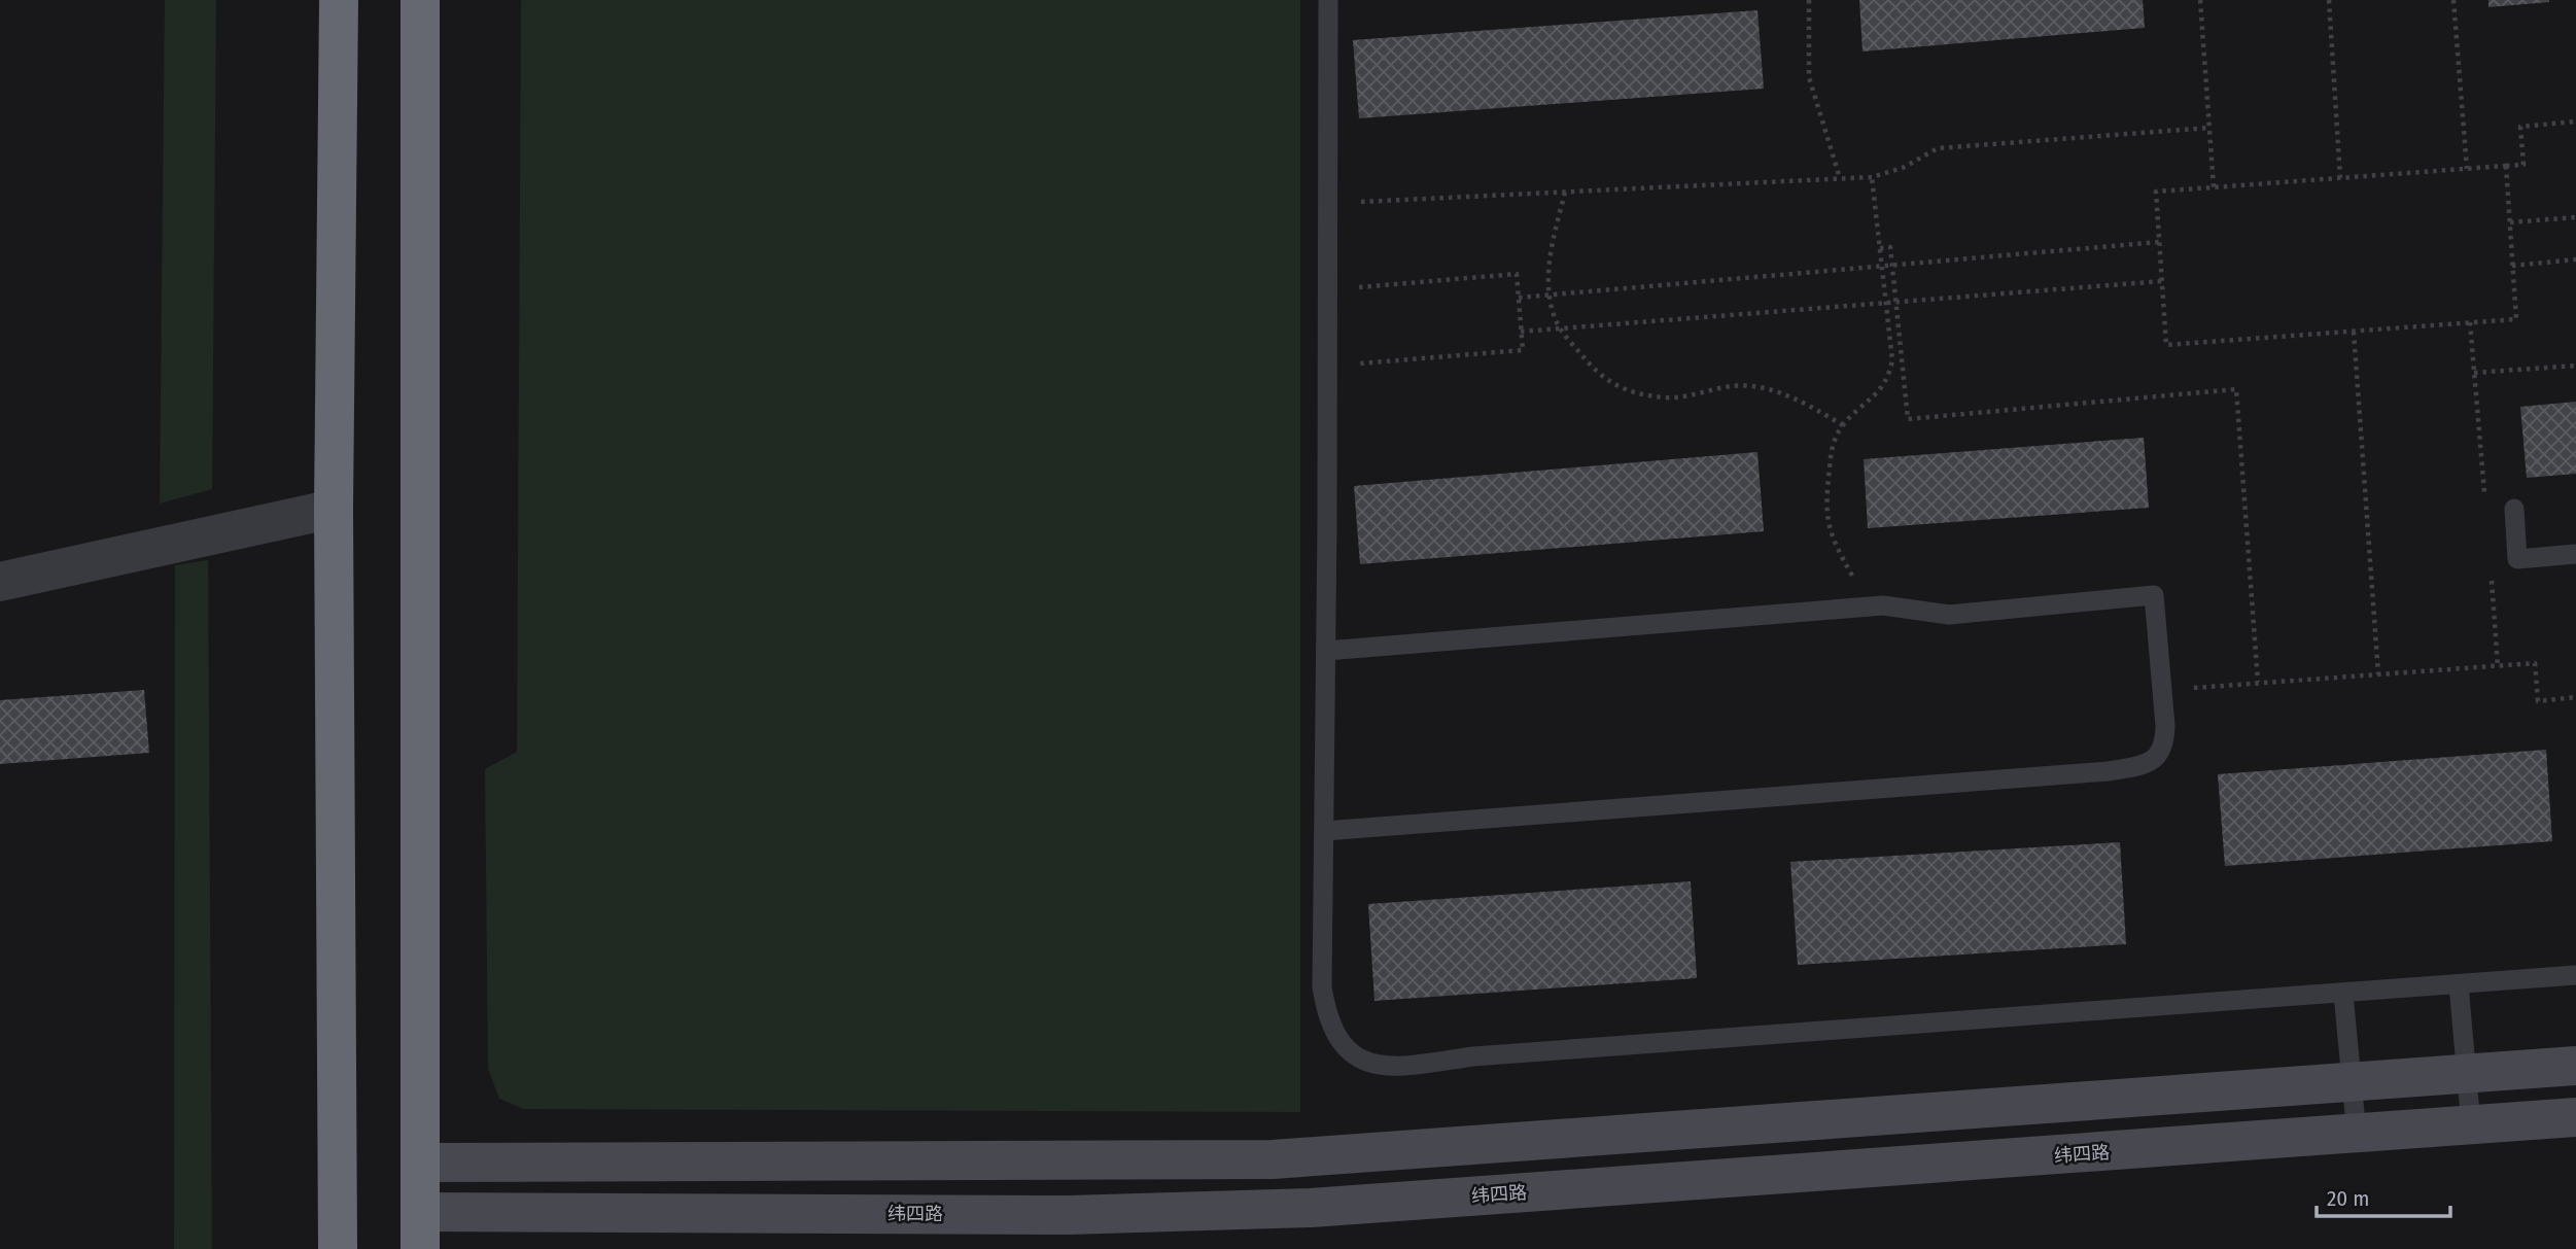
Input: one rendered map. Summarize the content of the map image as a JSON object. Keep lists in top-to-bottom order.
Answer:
{
  "streets": {
    "street": ["纬四路"]
  },
  "scale_bar": "20 m"
}
